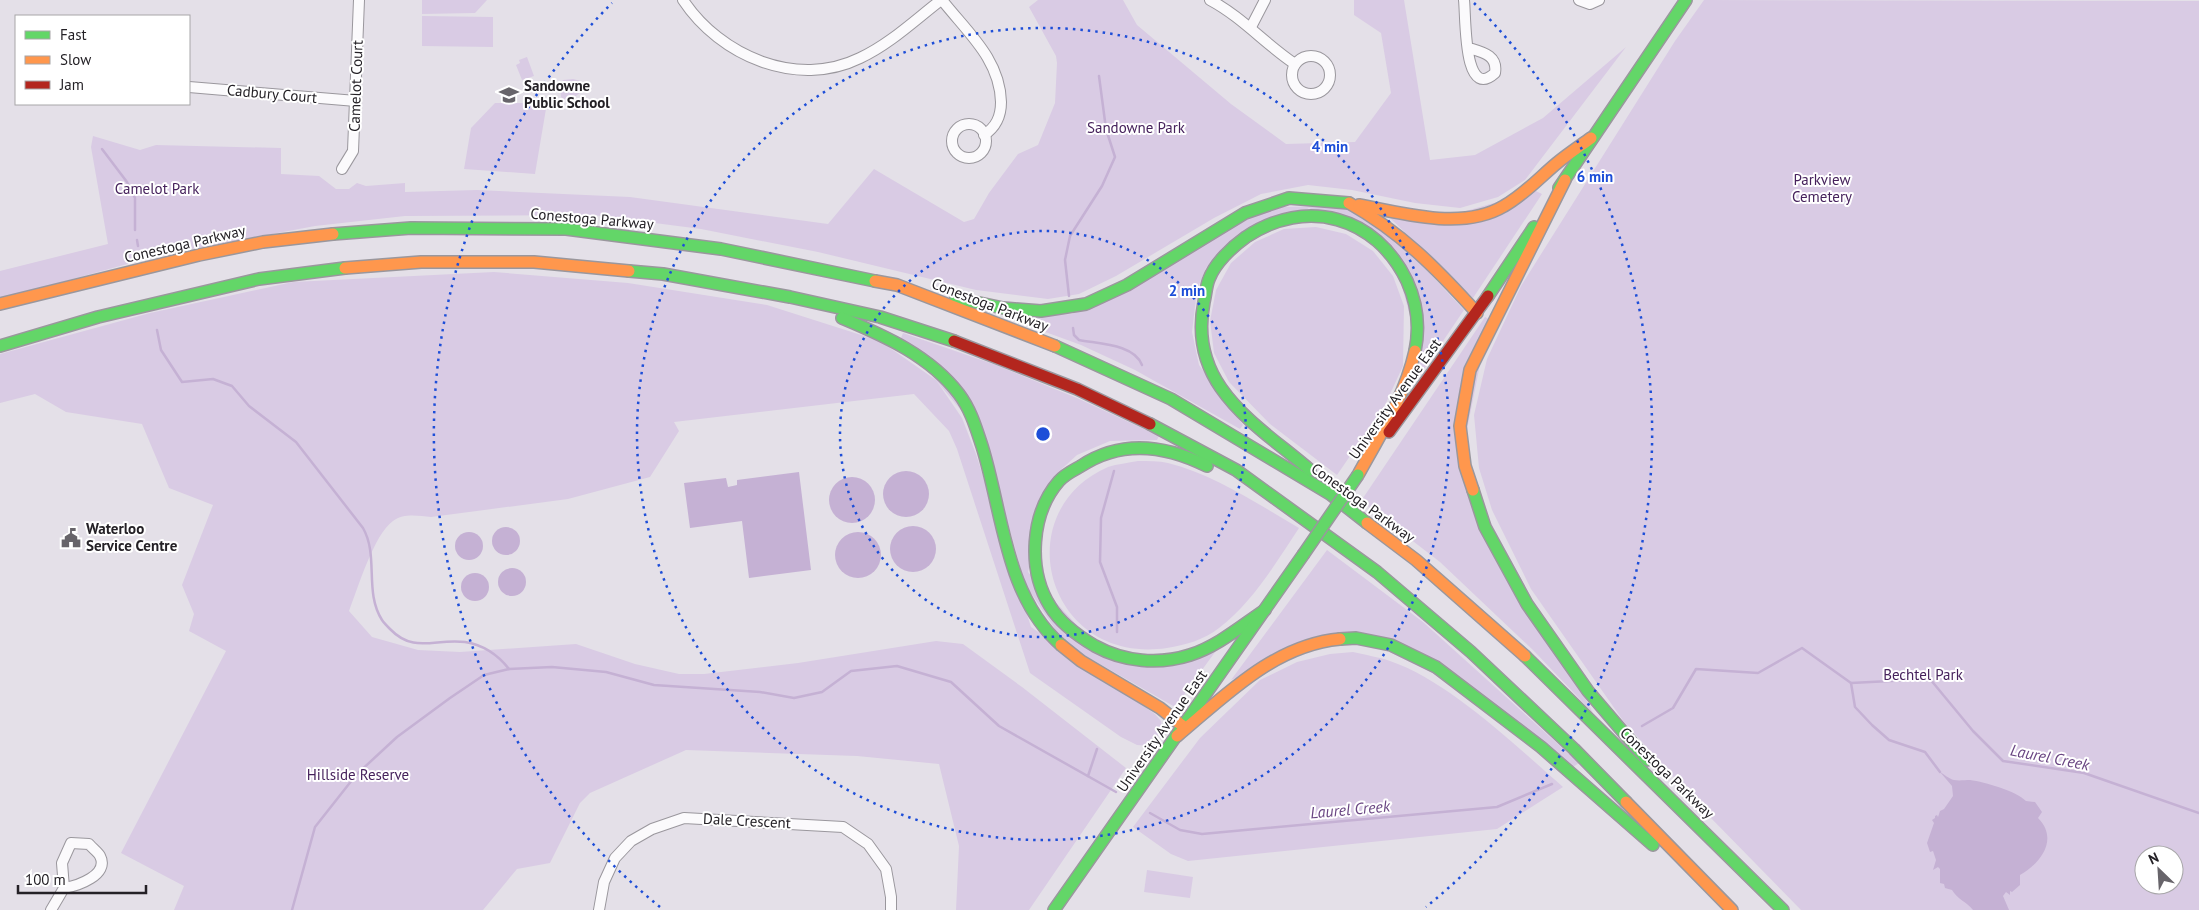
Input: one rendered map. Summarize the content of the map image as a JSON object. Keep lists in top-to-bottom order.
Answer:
{
  "streets": {
    "main road": ["Conestoga Parkway", "University Avenue East"],
    "street": ["Camelot Court", "Cadbury Court", "Dale Crescent"]
  },
  "crossings": [
    ["Camelot Court", "Cadbury Court"]
  ],
  "water": ["Laurel Creek"],
  "parks": [
    "Sandowne Park",
    "Parkview Cemetery",
    "Camelot Park",
    "Bechtel Park",
    "Hillside Reserve"
  ],
  "places": {
    "school or university": ["Sandowne Public School"],
    "public building": ["Waterloo Service Centre"]
  },
  "legend": ["Fast", "Slow", "Jam"],
  "scale_bar": "100 m",
  "north": "top left",
  "rings": ["4 min", "6 min", "2 min"]
}
